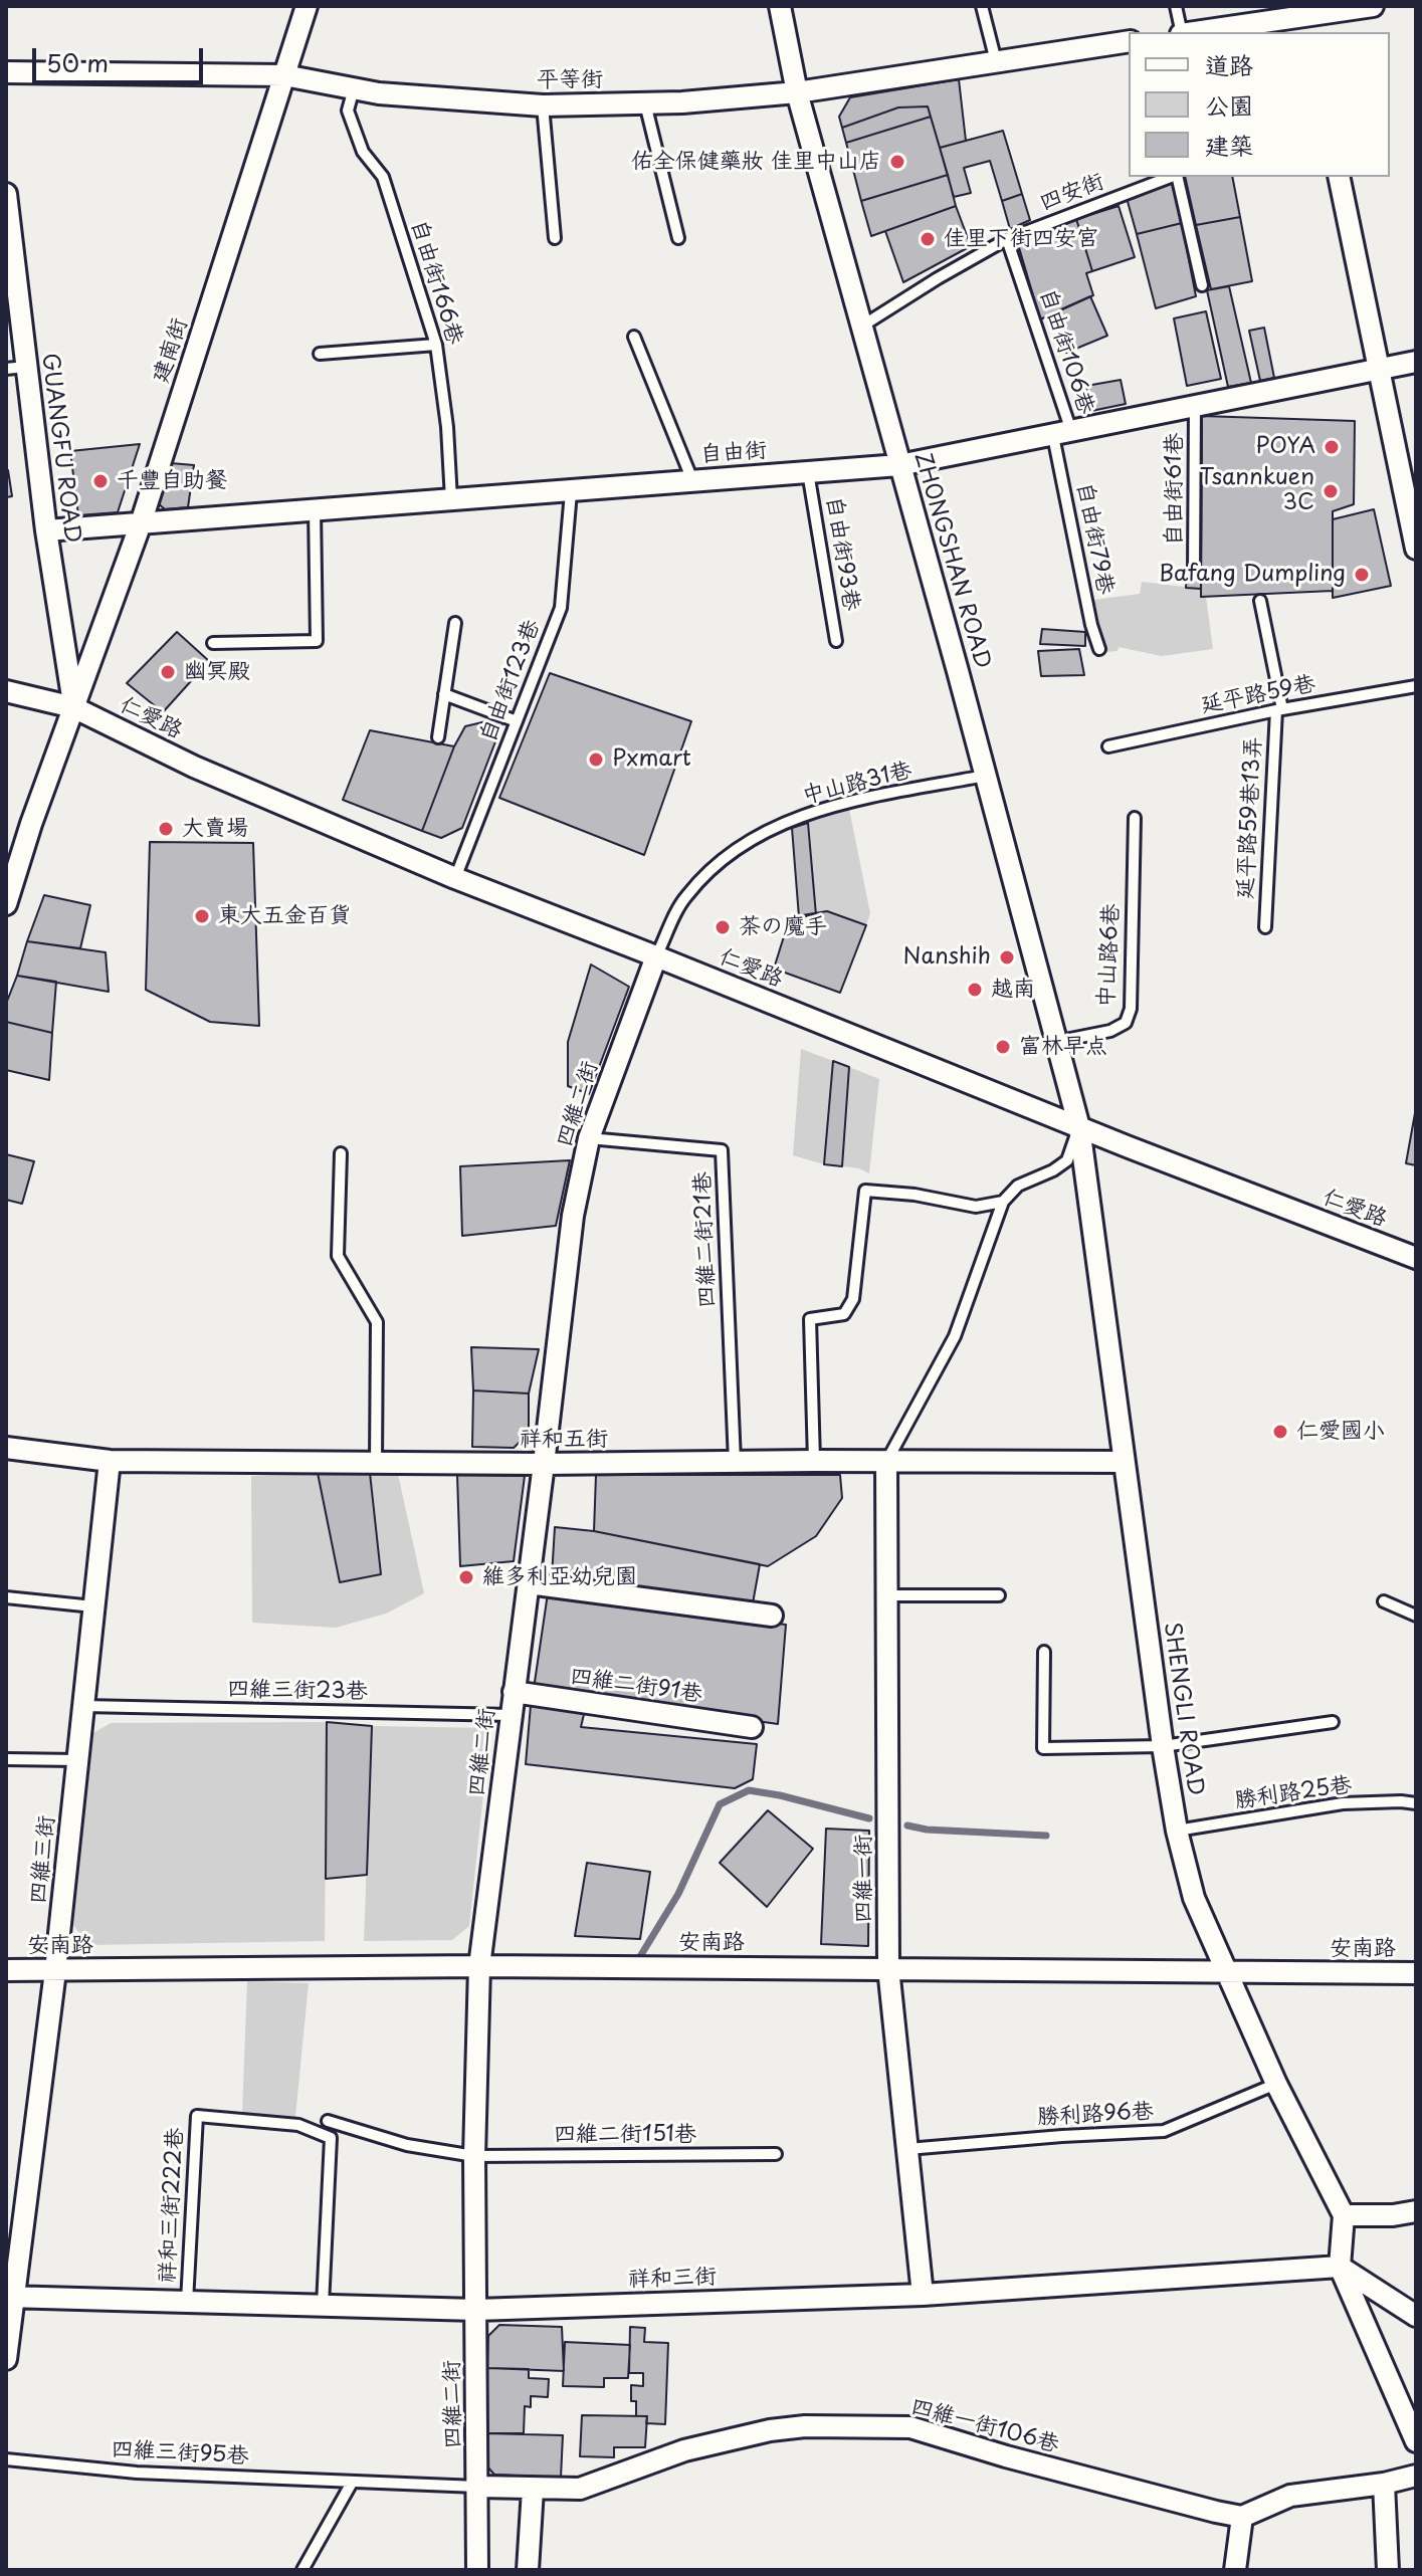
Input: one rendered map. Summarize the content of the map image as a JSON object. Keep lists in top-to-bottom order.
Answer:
{
  "streets": {
    "street": [
      "平等街",
      "建南街",
      "GUANGFU ROAD",
      "自由街",
      "ZHONGSHAN ROAD",
      "仁愛路",
      "四維二街",
      "祥和五街",
      "四維二街91巷",
      "SHENGLI ROAD",
      "四維三街",
      "四維一街",
      "安南路",
      "祥和三街",
      "四維一街106巷"
    ],
    "lane": [
      "四安街",
      "自由街166巷",
      "自由街106巷",
      "自由街61巷",
      "自由街79巷",
      "自由街93巷",
      "自由街123巷",
      "延平路59巷",
      "中山路31巷",
      "延平路59巷13弄",
      "中山路6巷",
      "四維二街21巷",
      "四維三街23巷",
      "勝利路25巷",
      "勝利路96巷",
      "四維二街151巷",
      "祥和三街222巷",
      "四維三街95巷"
    ]
  },
  "crossings": [
    ["平等街", "自由街166巷"],
    ["平等街", "建南街"],
    ["平等街", "ZHONGSHAN ROAD"],
    ["四安街", "自由街106巷"],
    ["四安街", "ZHONGSHAN ROAD"],
    ["自由街166巷", "自由街"],
    ["建南街", "GUANGFU ROAD"],
    ["建南街", "自由街"],
    ["建南街", "仁愛路"],
    ["自由街106巷", "自由街"],
    ["自由街106巷", "自由街79巷"],
    ["GUANGFU ROAD", "自由街"],
    ["GUANGFU ROAD", "仁愛路"],
    ["自由街", "自由街61巷"],
    ["自由街", "自由街79巷"],
    ["自由街", "自由街93巷"],
    ["自由街", "ZHONGSHAN ROAD"],
    ["自由街", "自由街123巷"],
    ["ZHONGSHAN ROAD", "仁愛路"],
    ["ZHONGSHAN ROAD", "中山路31巷"],
    ["ZHONGSHAN ROAD", "中山路6巷"],
    ["ZHONGSHAN ROAD", "SHENGLI ROAD"],
    ["自由街123巷", "仁愛路"],
    ["延平路59巷", "延平路59巷13弄"],
    ["仁愛路", "中山路31巷"],
    ["仁愛路", "四維二街"],
    ["仁愛路", "SHENGLI ROAD"],
    ["中山路31巷", "四維二街"],
    ["四維二街", "四維二街21巷"],
    ["四維二街", "祥和五街"],
    ["四維二街", "四維二街91巷"],
    ["四維二街", "四維三街23巷"],
    ["四維二街", "安南路"],
    ["四維二街", "四維二街151巷"],
    ["四維二街", "祥和三街"],
    ["四維二街", "四維一街106巷"],
    ["四維二街", "四維三街95巷"],
    ["四維二街21巷", "祥和五街"],
    ["祥和五街", "SHENGLI ROAD"],
    ["祥和五街", "四維三街"],
    ["祥和五街", "四維一街"],
    ["四維三街23巷", "四維三街"],
    ["SHENGLI ROAD", "勝利路25巷"],
    ["SHENGLI ROAD", "安南路"],
    ["SHENGLI ROAD", "勝利路96巷"],
    ["四維三街", "安南路"],
    ["四維三街", "祥和三街"],
    ["四維一街", "安南路"],
    ["四維一街", "勝利路96巷"],
    ["四維一街", "祥和三街"],
    ["祥和三街222巷", "祥和三街"],
    ["四維一街106巷", "四維三街95巷"]
  ],
  "places": [
    "佑全保健藥妝 佳里中山店",
    "佳里下街四安宮",
    "POYA",
    "千豐自助餐",
    "Tsannkuen 3C",
    "Bafang Dumpling",
    "幽冥殿",
    "Pxmart",
    "大賣場",
    "東大五金百貨",
    "茶の魔手",
    "Nanshih",
    "越南",
    "富林早点",
    "仁愛國小",
    "維多利亞幼兒園"
  ],
  "legend": ["道路", "公園", "建築"],
  "scale_bar": "50 m"
}
